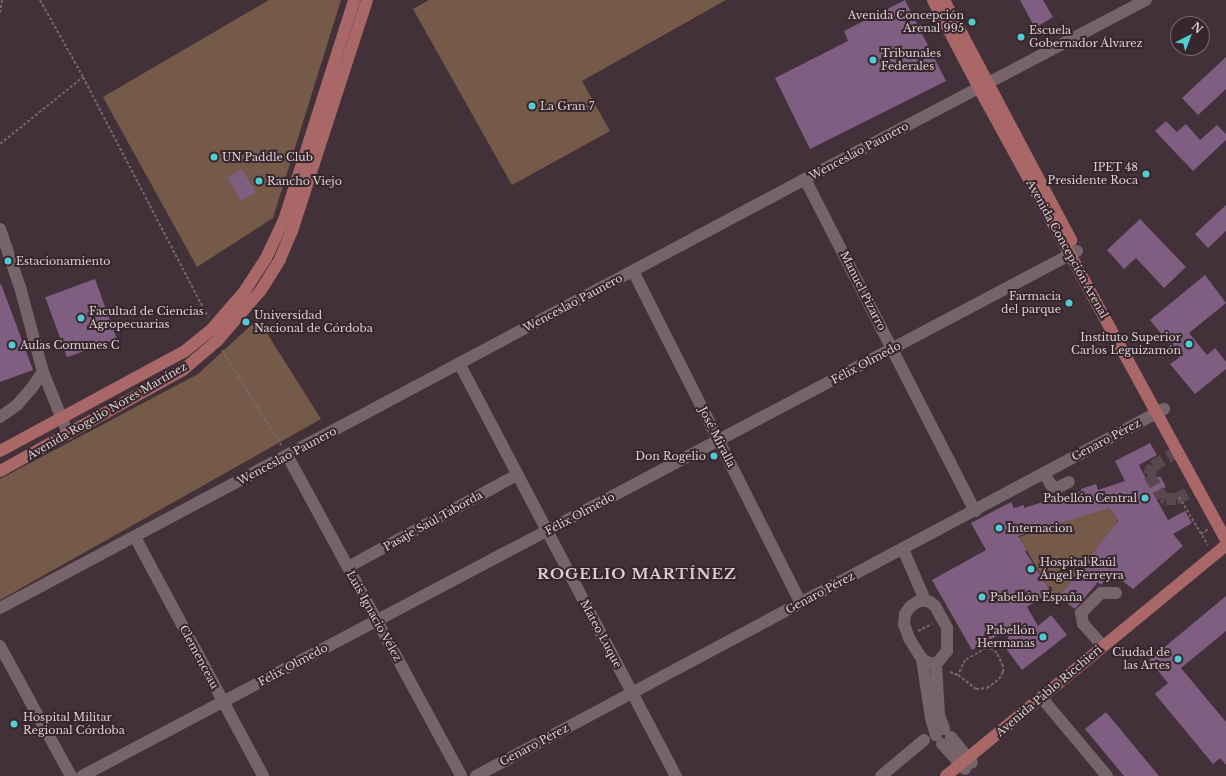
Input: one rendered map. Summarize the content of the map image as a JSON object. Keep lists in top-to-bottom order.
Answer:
{
  "streets": {
    "main road": ["Avenida Concepción Arenal", "Avenida Rogelio Nores Martínez", "Avenida Pablo Ricchieri"],
    "street": [
      "Wenceslao Paunero",
      "Manuel Pizarro",
      "Félix Olmedo",
      "José Miralla",
      "Genaro Pérez",
      "Pasaje Saúl Taborda",
      "Luis Ignacio Vélez",
      "Mateo Luque",
      "Clemenceau"
    ]
  },
  "crossings": [
    ["Wenceslao Paunero", "Avenida Concepción Arenal"],
    ["Wenceslao Paunero", "Manuel Pizarro"],
    ["Wenceslao Paunero", "José Miralla"],
    ["Wenceslao Paunero", "Luis Ignacio Vélez"],
    ["Wenceslao Paunero", "Mateo Luque"],
    ["Wenceslao Paunero", "Clemenceau"],
    ["Avenida Concepción Arenal", "Félix Olmedo"],
    ["Avenida Concepción Arenal", "Genaro Pérez"],
    ["Manuel Pizarro", "Félix Olmedo"],
    ["Manuel Pizarro", "Genaro Pérez"],
    ["Félix Olmedo", "José Miralla"],
    ["Félix Olmedo", "Luis Ignacio Vélez"],
    ["Félix Olmedo", "Mateo Luque"],
    ["Félix Olmedo", "Clemenceau"],
    ["José Miralla", "Genaro Pérez"],
    ["Genaro Pérez", "Mateo Luque"],
    ["Pasaje Saúl Taborda", "Luis Ignacio Vélez"],
    ["Pasaje Saúl Taborda", "Mateo Luque"]
  ],
  "districts": ["ROGELIO MARTÍNEZ"],
  "places": [
    "Avenida Concepción Arenal 995",
    "Escuela Gobernador Álvarez",
    "Tribunales Federales",
    "La Gran 7",
    "UN Paddle Club",
    "IPET 48 Presidente Roca",
    "Rancho Viejo",
    "Estacionamiento",
    "Farmacia del parque",
    "Facultad de Ciencias Agropecuarias",
    "Universidad Nacional de Córdoba",
    "Instituto Superior Carlos Leguizamón",
    "Aulas Comunes C",
    "Don Rogelio",
    "Pabellón Central",
    "Internacion",
    "Hospital Raúl Ángel Ferreyra",
    "Pabellón España",
    "Pabellón Hermanas",
    "Ciudad de las Artes",
    "Hospital Militar Regional Córdoba"
  ],
  "north": "top right"
}
